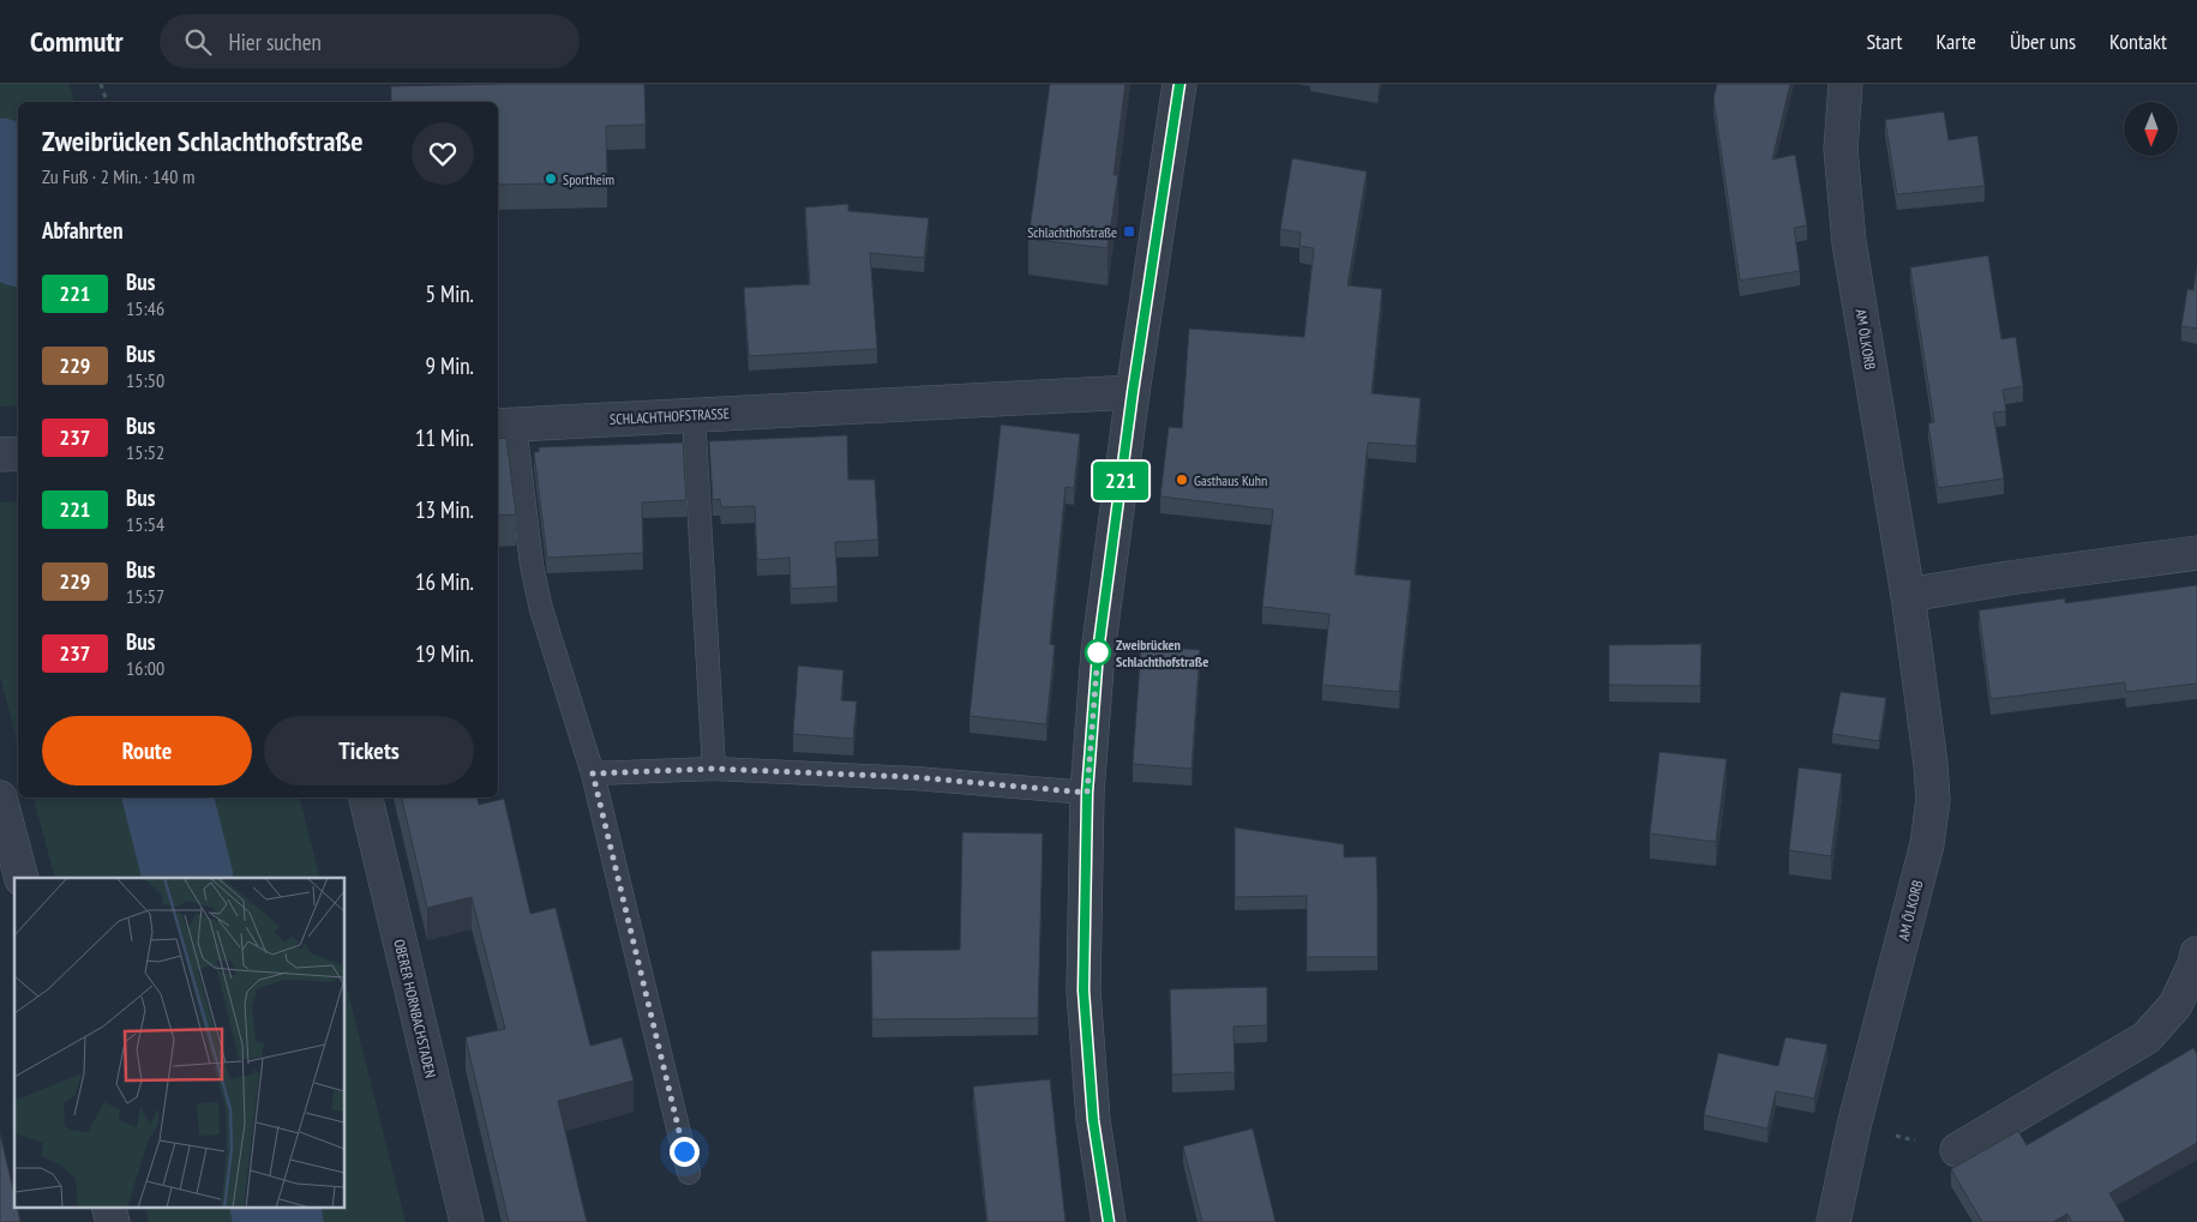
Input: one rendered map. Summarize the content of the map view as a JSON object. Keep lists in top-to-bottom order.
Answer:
{
  "streets": {
    "street": ["AM ÖLKORB", "SCHLACHTHOFSTRASSE", "OBERER HORNBACHSTADEN"]
  },
  "places": {
    "other": ["Sportheim", "Gasthaus Kuhn", "Zweibrücken Schlachthofstraße"],
    "transit": ["Schlachthofstraße"]
  },
  "lines": ["bus line 221"],
  "north": "bottom",
  "page": {
    "header": "Commutr",
    "search": "Hier suchen",
    "nav": [
      "Start",
      "Karte",
      "Über uns",
      "Kontakt"
    ],
    "on_map": "221",
    "heading": [
      ["Zweibrücken Schlachthofstraße", "Zu Fuß · 2 Min. · 140 m"],
      "Abfahrten"
    ],
    "list": [
      {
        "mark": "221",
        "name": "Bus",
        "note": "15:46",
        "value": "5 Min."
      },
      {
        "mark": "229",
        "name": "Bus",
        "note": "15:50",
        "value": "9 Min."
      },
      {
        "mark": "237",
        "name": "Bus",
        "note": "15:52",
        "value": "11 Min."
      },
      {
        "mark": "221",
        "name": "Bus",
        "note": "15:54",
        "value": "13 Min."
      },
      {
        "mark": "229",
        "name": "Bus",
        "note": "15:57",
        "value": "16 Min."
      },
      {
        "mark": "237",
        "name": "Bus",
        "note": "16:00",
        "value": "19 Min."
      }
    ],
    "buttons": ["Route", "Tickets"]
  }
}
